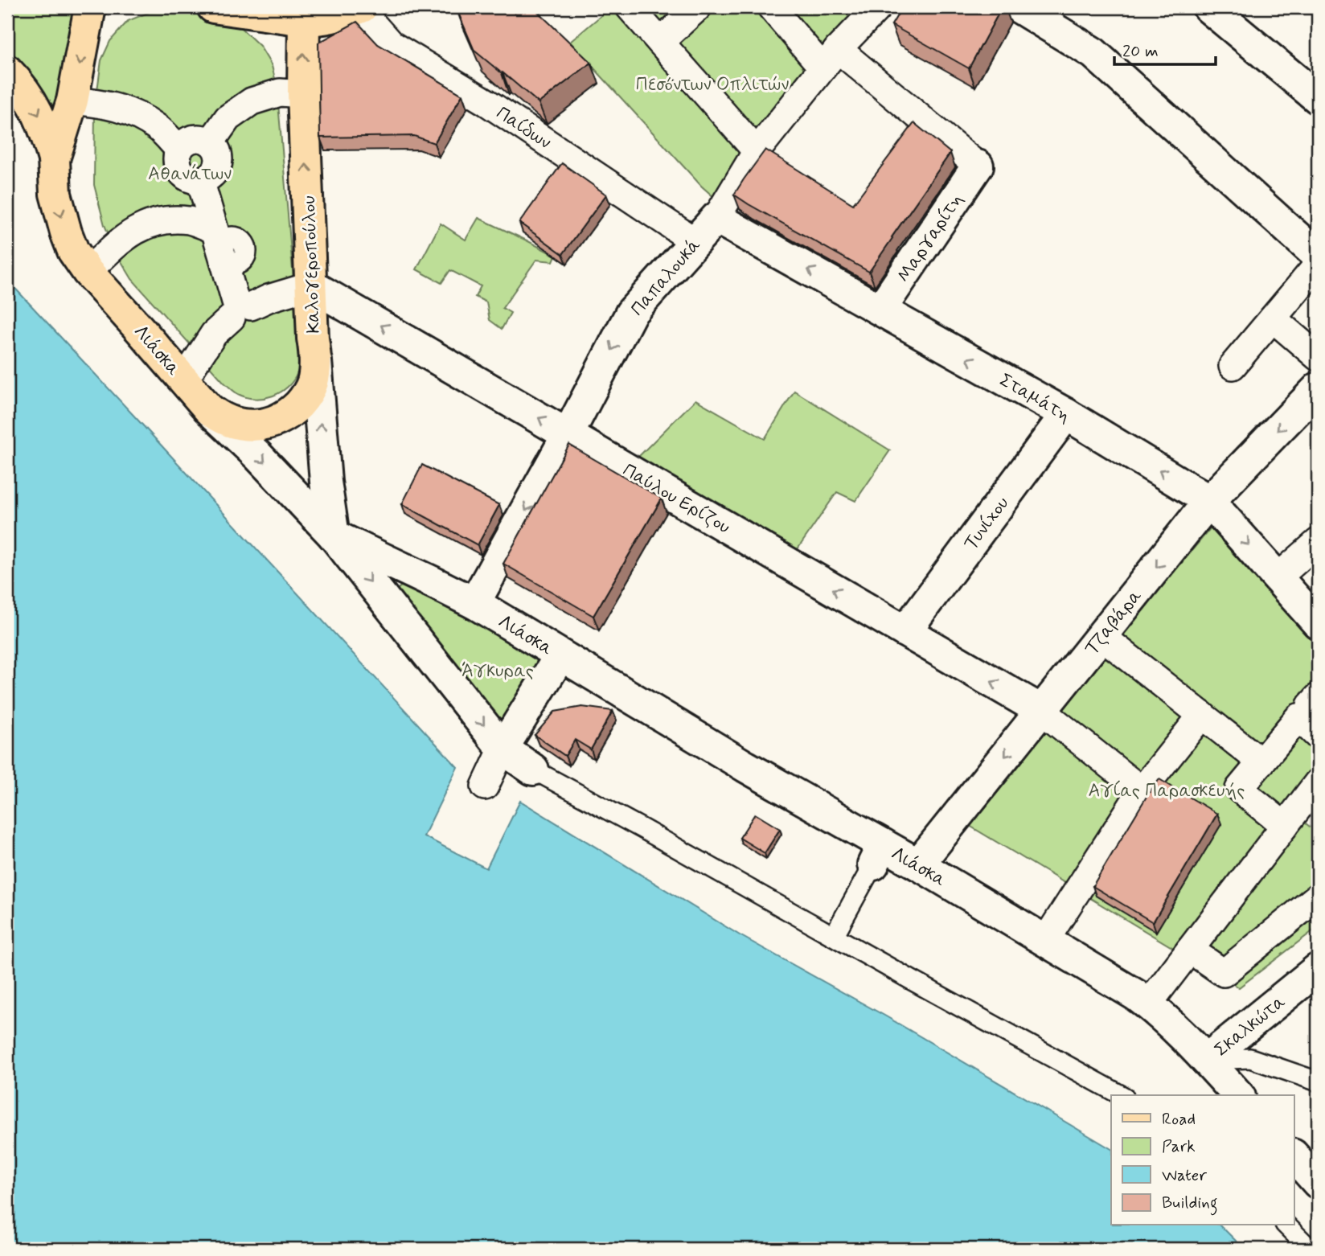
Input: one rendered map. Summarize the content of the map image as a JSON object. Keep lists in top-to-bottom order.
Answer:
{
  "streets": {
    "main road": ["Καλογεροπούλου", "Λιάσκα"],
    "street": [
      "Παίδων",
      "Μαργαρίτη",
      "Παπαλουκά",
      "Σταμάτη",
      "Παύλου Ερίζου",
      "Τυνίχου",
      "Τζαβάρα",
      "Σκαλκώτα"
    ]
  },
  "crossings": [
    ["Παίδων", "Παπαλουκά"],
    ["Μαργαρίτη", "Σταμάτη"],
    ["Καλογεροπούλου", "Λιάσκα"],
    ["Καλογεροπούλου", "Παύλου Ερίζου"],
    ["Παπαλουκά", "Λιάσκα"],
    ["Παπαλουκά", "Σταμάτη"],
    ["Παπαλουκά", "Παύλου Ερίζου"],
    ["Λιάσκα", "Τζαβάρα"],
    ["Λιάσκα", "Σκαλκώτα"],
    ["Σταμάτη", "Τυνίχου"],
    ["Σταμάτη", "Τζαβάρα"],
    ["Παύλου Ερίζου", "Τυνίχου"],
    ["Παύλου Ερίζου", "Τζαβάρα"]
  ],
  "one_way": ["Καλογεροπούλου", "Παπαλουκά", "Παύλου Ερίζου"],
  "parks": [
    "Πεσόντων Οπλιτών",
    "Αθανάτων",
    "Άγκυρας",
    "Αγίας Παρασκευής"
  ],
  "legend": [
    "Road",
    "Park",
    "Water",
    "Building"
  ],
  "scale_bar": "20 m"
}
